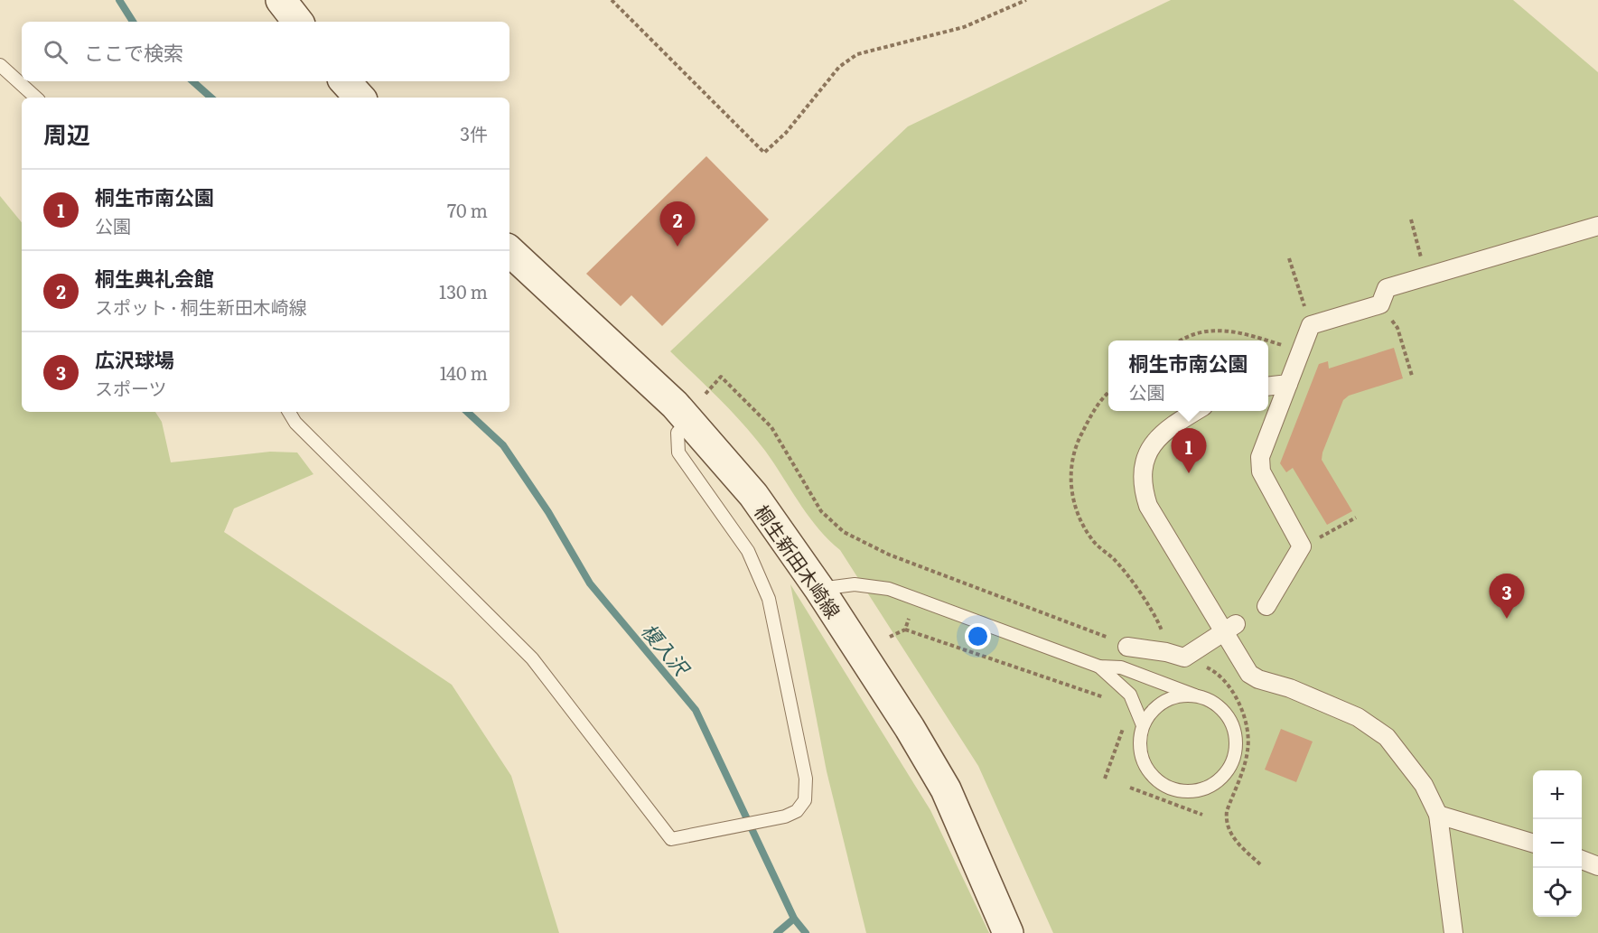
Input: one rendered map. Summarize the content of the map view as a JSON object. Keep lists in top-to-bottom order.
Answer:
{
  "streets": {
    "main road": ["桐生新田木崎線"]
  },
  "water": ["榎入沢"],
  "page": {
    "search": "ここで検索",
    "heading": ["周辺", "3件"],
    "list": [
      {
        "mark": "1",
        "name": "桐生市南公園",
        "note": "公園",
        "value": "70 m"
      },
      {
        "mark": "2",
        "name": "桐生典礼会館",
        "note": "スポット · 桐生新田木崎線",
        "value": "130 m"
      },
      {
        "mark": "3",
        "name": "広沢球場",
        "note": "スポーツ",
        "value": "140 m"
      }
    ],
    "pins": ["2", "1", "3"],
    "popup": ["桐生市南公園", "公園"],
    "map_buttons": ["+", "−"]
  }
}
